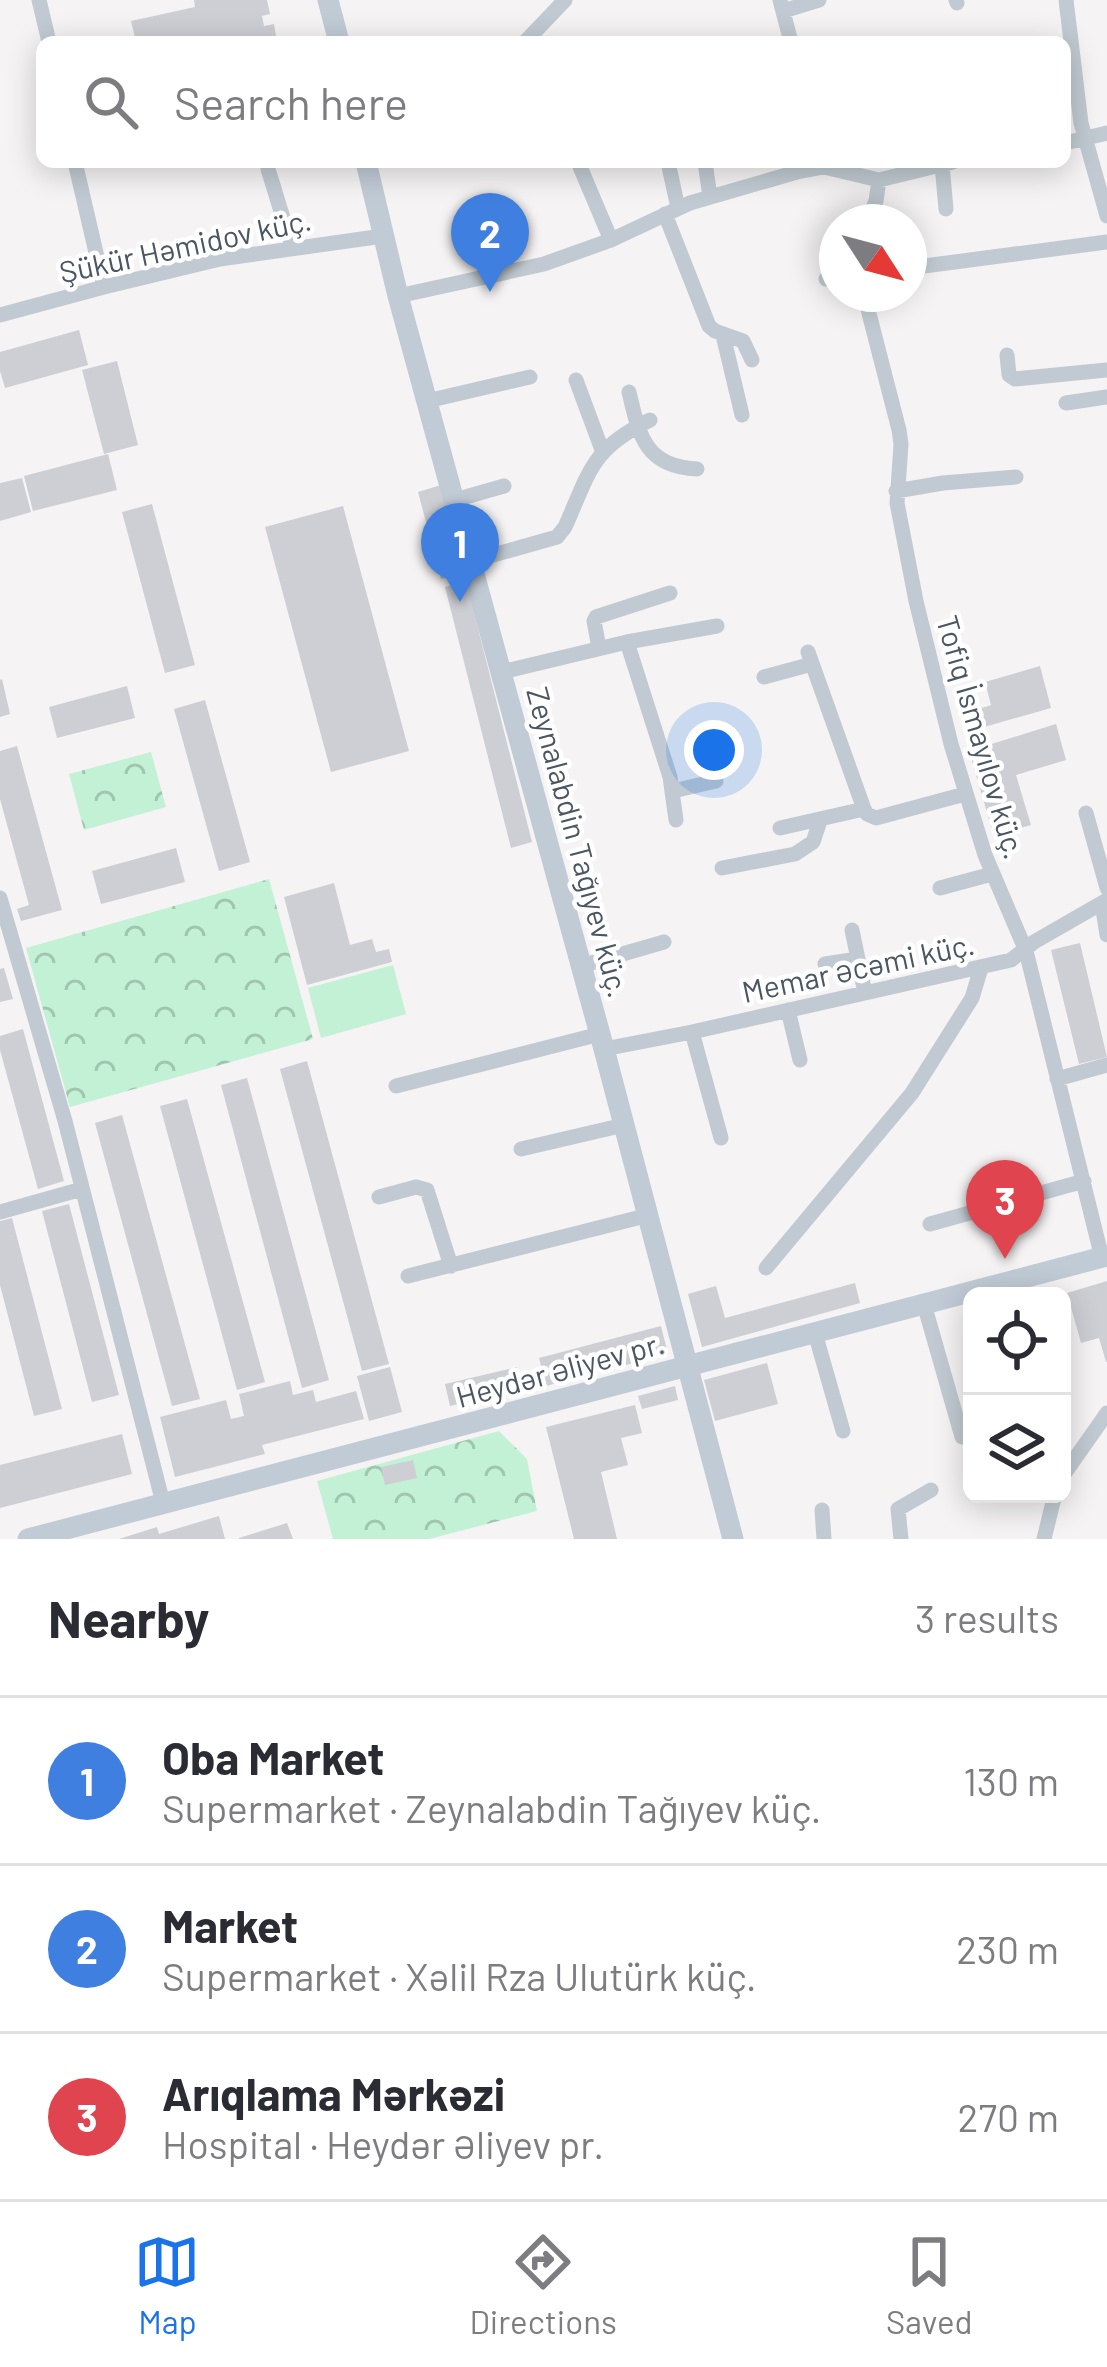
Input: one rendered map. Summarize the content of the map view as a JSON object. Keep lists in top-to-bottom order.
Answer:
{
  "streets": {
    "street": [
      "Şükür Həmidov küç.",
      "Tofiq İsmayılov küç.",
      "Zeynalabdin Tağıyev küç.",
      "Memar Əcəmi küç.",
      "Heydər Əliyev pr."
    ]
  },
  "crossings": [
    ["Şükür Həmidov küç.", "Zeynalabdin Tağıyev küç."],
    ["Tofiq İsmayılov küç.", "Memar Əcəmi küç."],
    ["Tofiq İsmayılov küç.", "Heydər Əliyev pr."],
    ["Zeynalabdin Tağıyev küç.", "Memar Əcəmi küç."],
    ["Zeynalabdin Tağıyev küç.", "Heydər Əliyev pr."]
  ],
  "north": "bottom right",
  "page": {
    "search": "Search here",
    "pins": ["2", "1", "3"],
    "heading": ["Nearby", "3 results"],
    "list": [
      {
        "mark": "1",
        "name": "Oba Market",
        "note": "Supermarket · Zeynalabdin Tağıyev küç.",
        "value": "130 m"
      },
      {
        "mark": "2",
        "name": "Market",
        "note": "Supermarket · Xəlil Rza Ulutürk küç.",
        "value": "230 m"
      },
      {
        "mark": "3",
        "name": "Arıqlama Mərkəzi",
        "note": "Hospital · Heydər Əliyev pr.",
        "value": "270 m"
      }
    ],
    "nav": ["Map", "Directions", "Saved"]
  }
}
